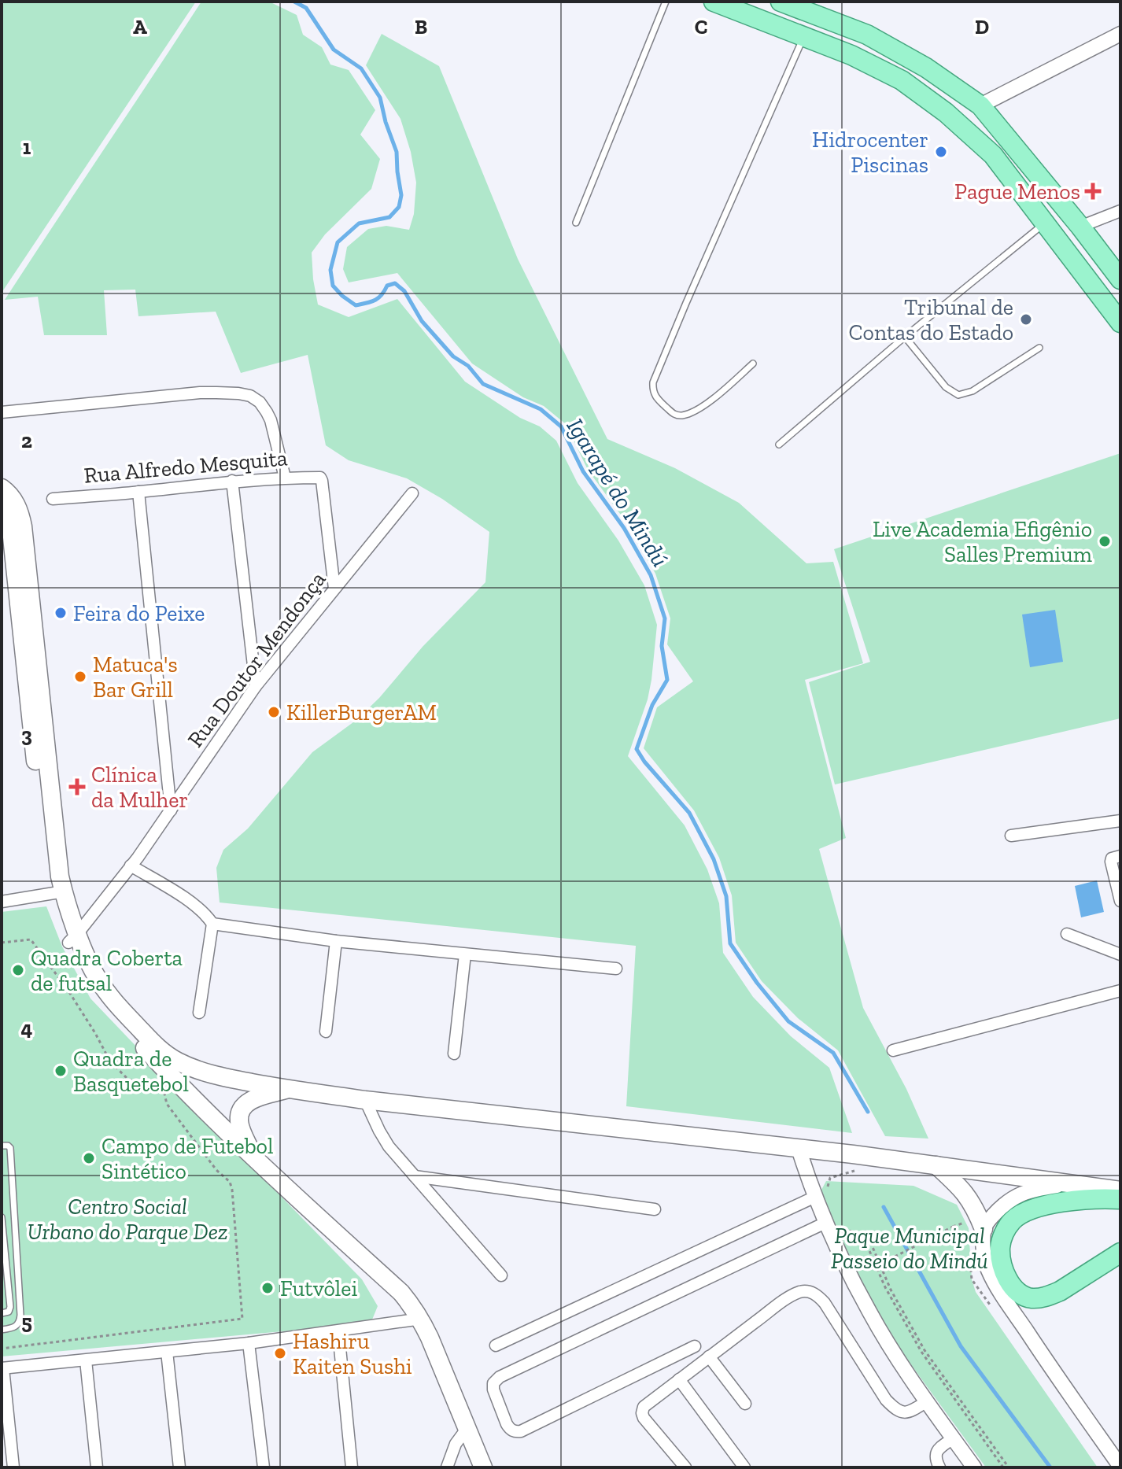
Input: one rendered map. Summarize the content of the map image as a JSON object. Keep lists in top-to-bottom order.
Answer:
{
  "streets": {
    "street": ["Rua Alfredo Mesquita", "Rua Doutor Mendonça"]
  },
  "crossings": [
    ["Rua Alfredo Mesquita", "Rua Doutor Mendonça"]
  ],
  "water": ["Igarapé do Mindú"],
  "parks": ["Centro Social Urbano do Parque Dez", "Paque Municipal Passeio do Mindú"],
  "places": {
    "other": [
      "Hidrocenter Piscinas",
      "Tribunal de Contas do Estado",
      "Live Academia Efigênio Salles Premium",
      "Feira do Peixe",
      "Matuca's Bar Grill",
      "KillerBurgerAM",
      "Quadra Coberta de futsal",
      "Quadra de Basquetebol",
      "Campo de Futebol Sintético",
      "Futvôlei",
      "Hashiru Kaiten Sushi"
    ],
    "health": ["Pague Menos", "Clínica da Mulher"]
  },
  "grid": {
    "columns": [
      "A",
      "B",
      "C",
      "D"
    ],
    "rows": [
      "1",
      "2",
      "3",
      "4",
      "5"
    ]
  }
}
